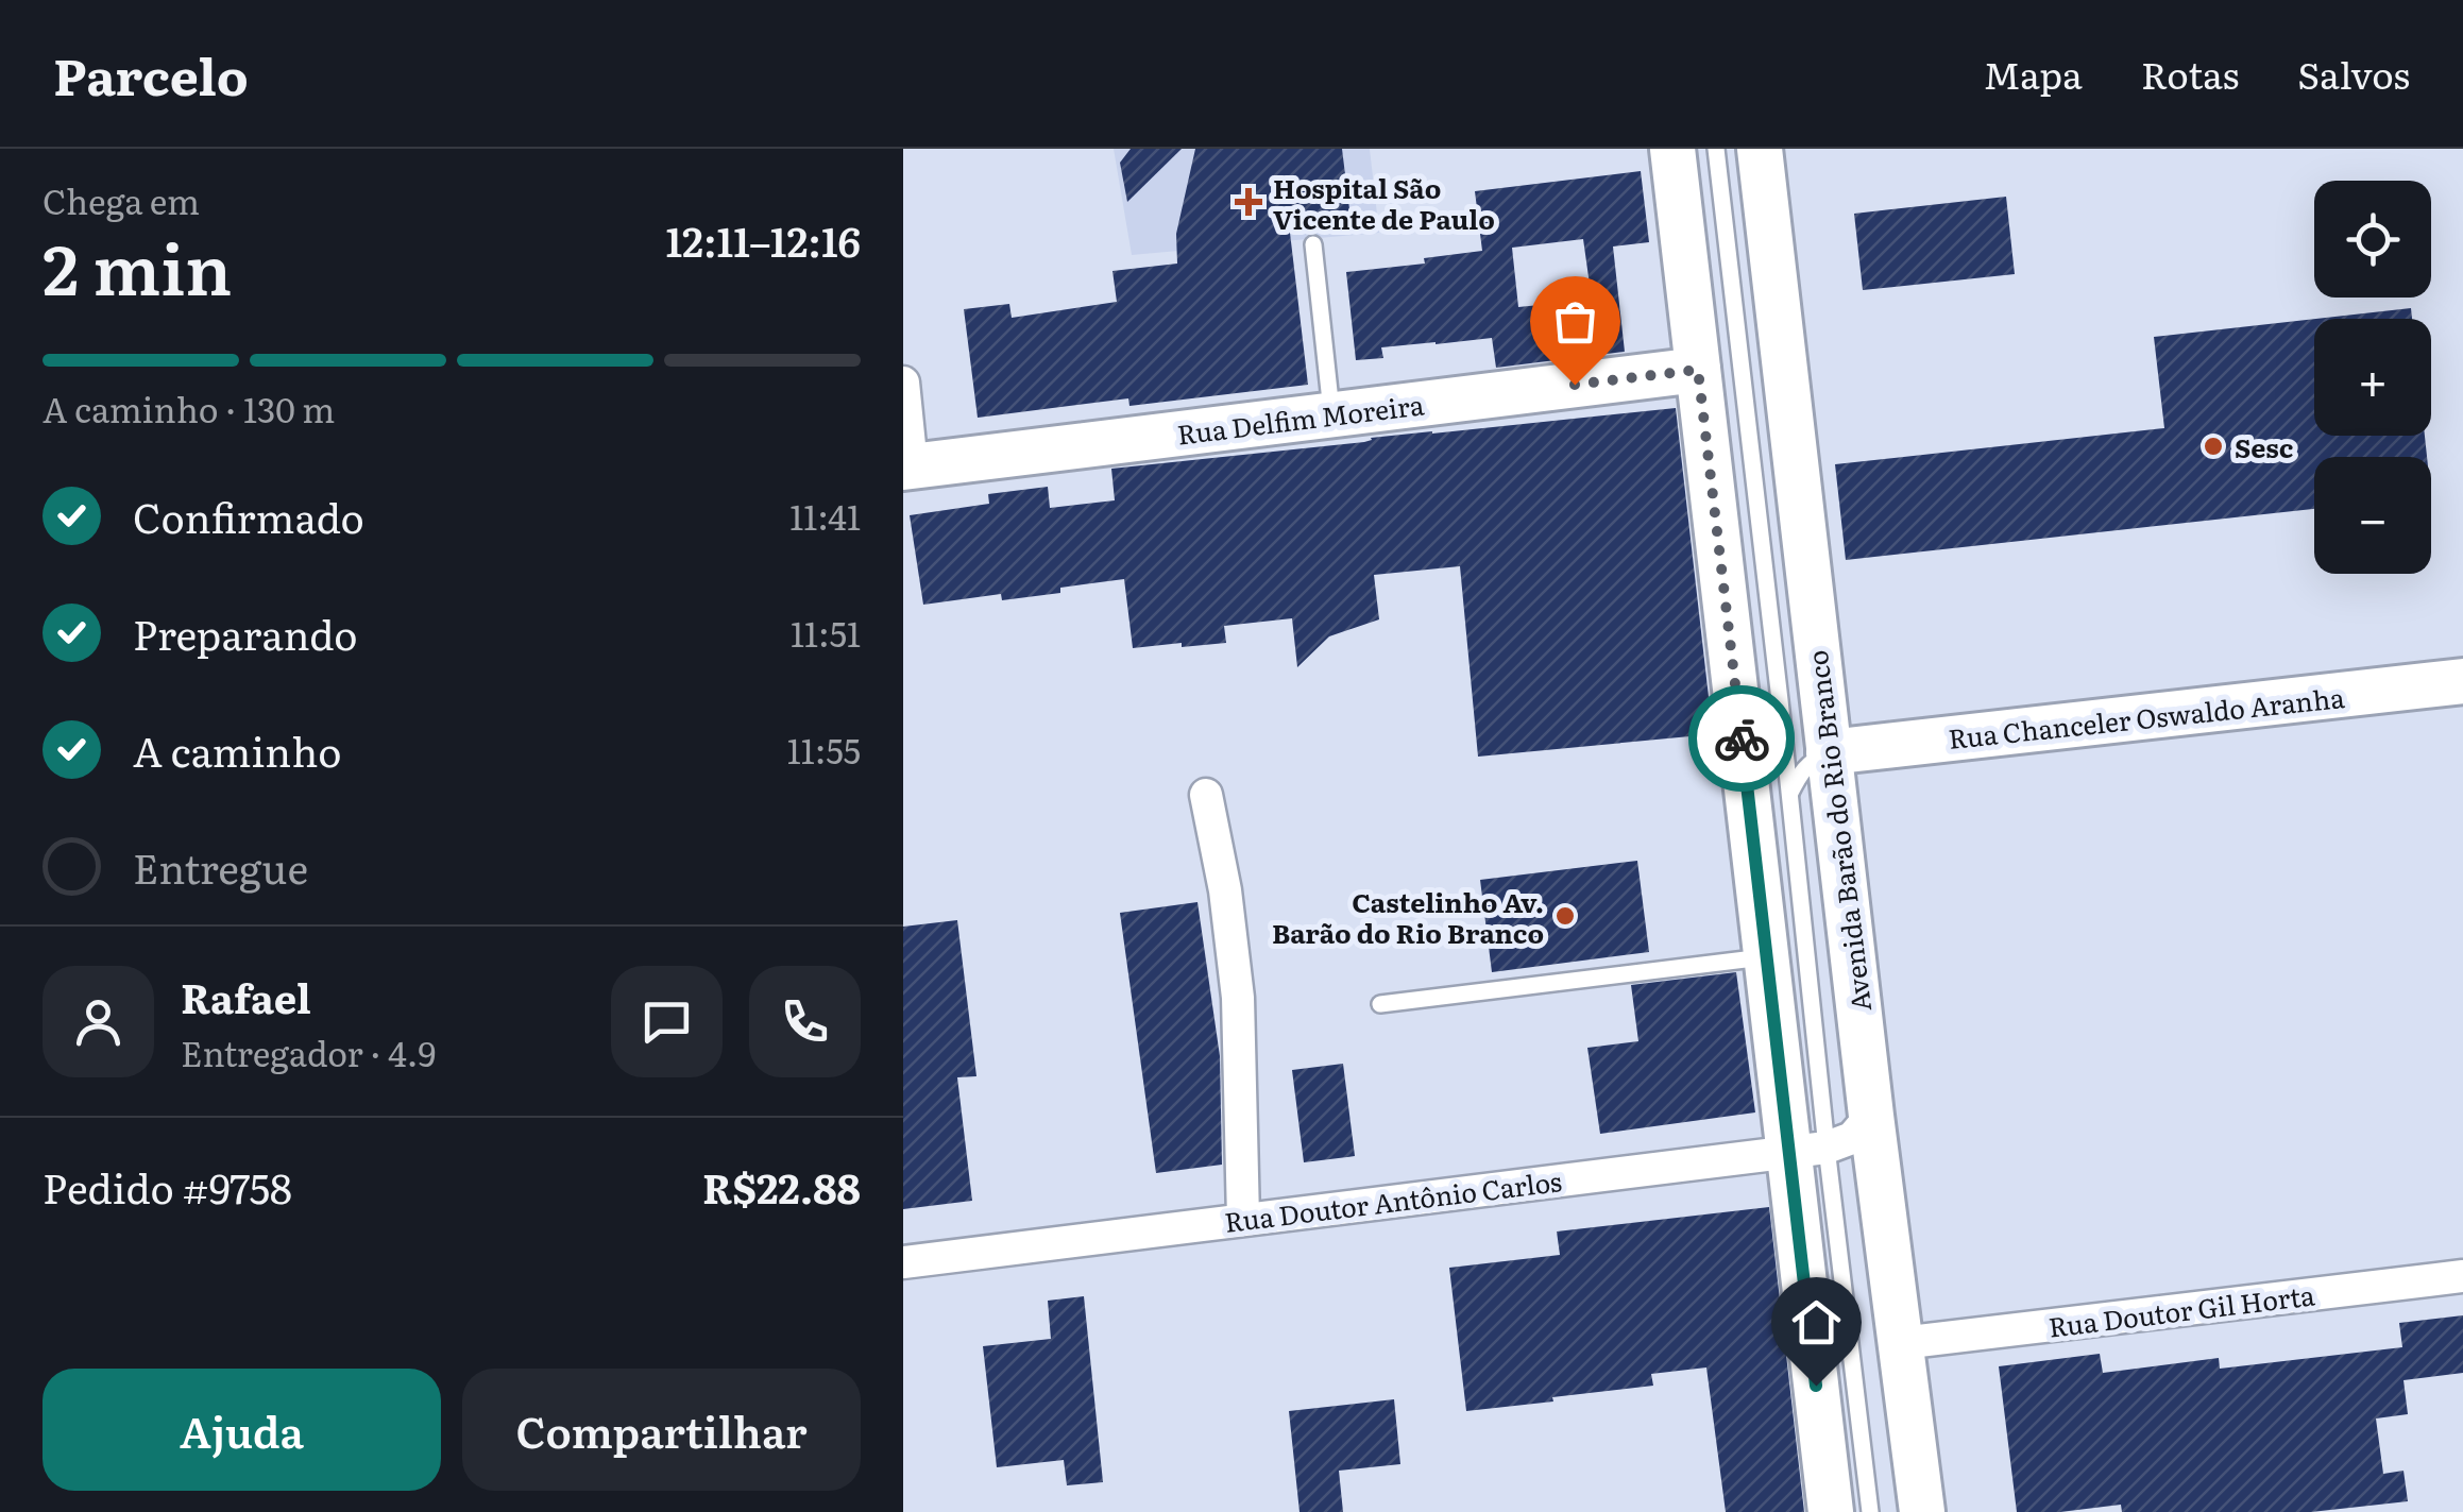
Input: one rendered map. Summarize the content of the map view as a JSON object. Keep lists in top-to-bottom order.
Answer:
{
  "streets": {
    "main road": ["Rua Delfim Moreira", "Rua Chanceler Oswaldo Aranha", "Avenida Barão do Rio Branco"],
    "street": ["Rua Doutor Antônio Carlos", "Rua Doutor Gil Horta"]
  },
  "crossings": [
    ["Rua Delfim Moreira", "Avenida Barão do Rio Branco"],
    ["Rua Chanceler Oswaldo Aranha", "Avenida Barão do Rio Branco"],
    ["Avenida Barão do Rio Branco", "Rua Doutor Antônio Carlos"],
    ["Avenida Barão do Rio Branco", "Rua Doutor Gil Horta"]
  ],
  "places": {
    "health": ["Hospital São Vicente de Paulo"],
    "other": ["Sesc", "Castelinho Av. Barão do Rio Branco"]
  },
  "page": {
    "header": "Parcelo",
    "nav": ["Mapa", "Rotas", "Salvos"],
    "heading": ["2 min", "Chega em", "12:11–12:16"],
    "panel": [
      "Rafael",
      "Entregador · 4.9",
      "Pedido #9758",
      "R$22.88"
    ],
    "map_buttons": ["+", "−"],
    "bar": "A caminho · 130 m",
    "list": [
      ["Confirmado", "11:41"],
      ["Preparando", "11:51"],
      ["A caminho", "11:55"],
      "Entregue"
    ],
    "buttons": ["Ajuda", "Compartilhar"]
  }
}
